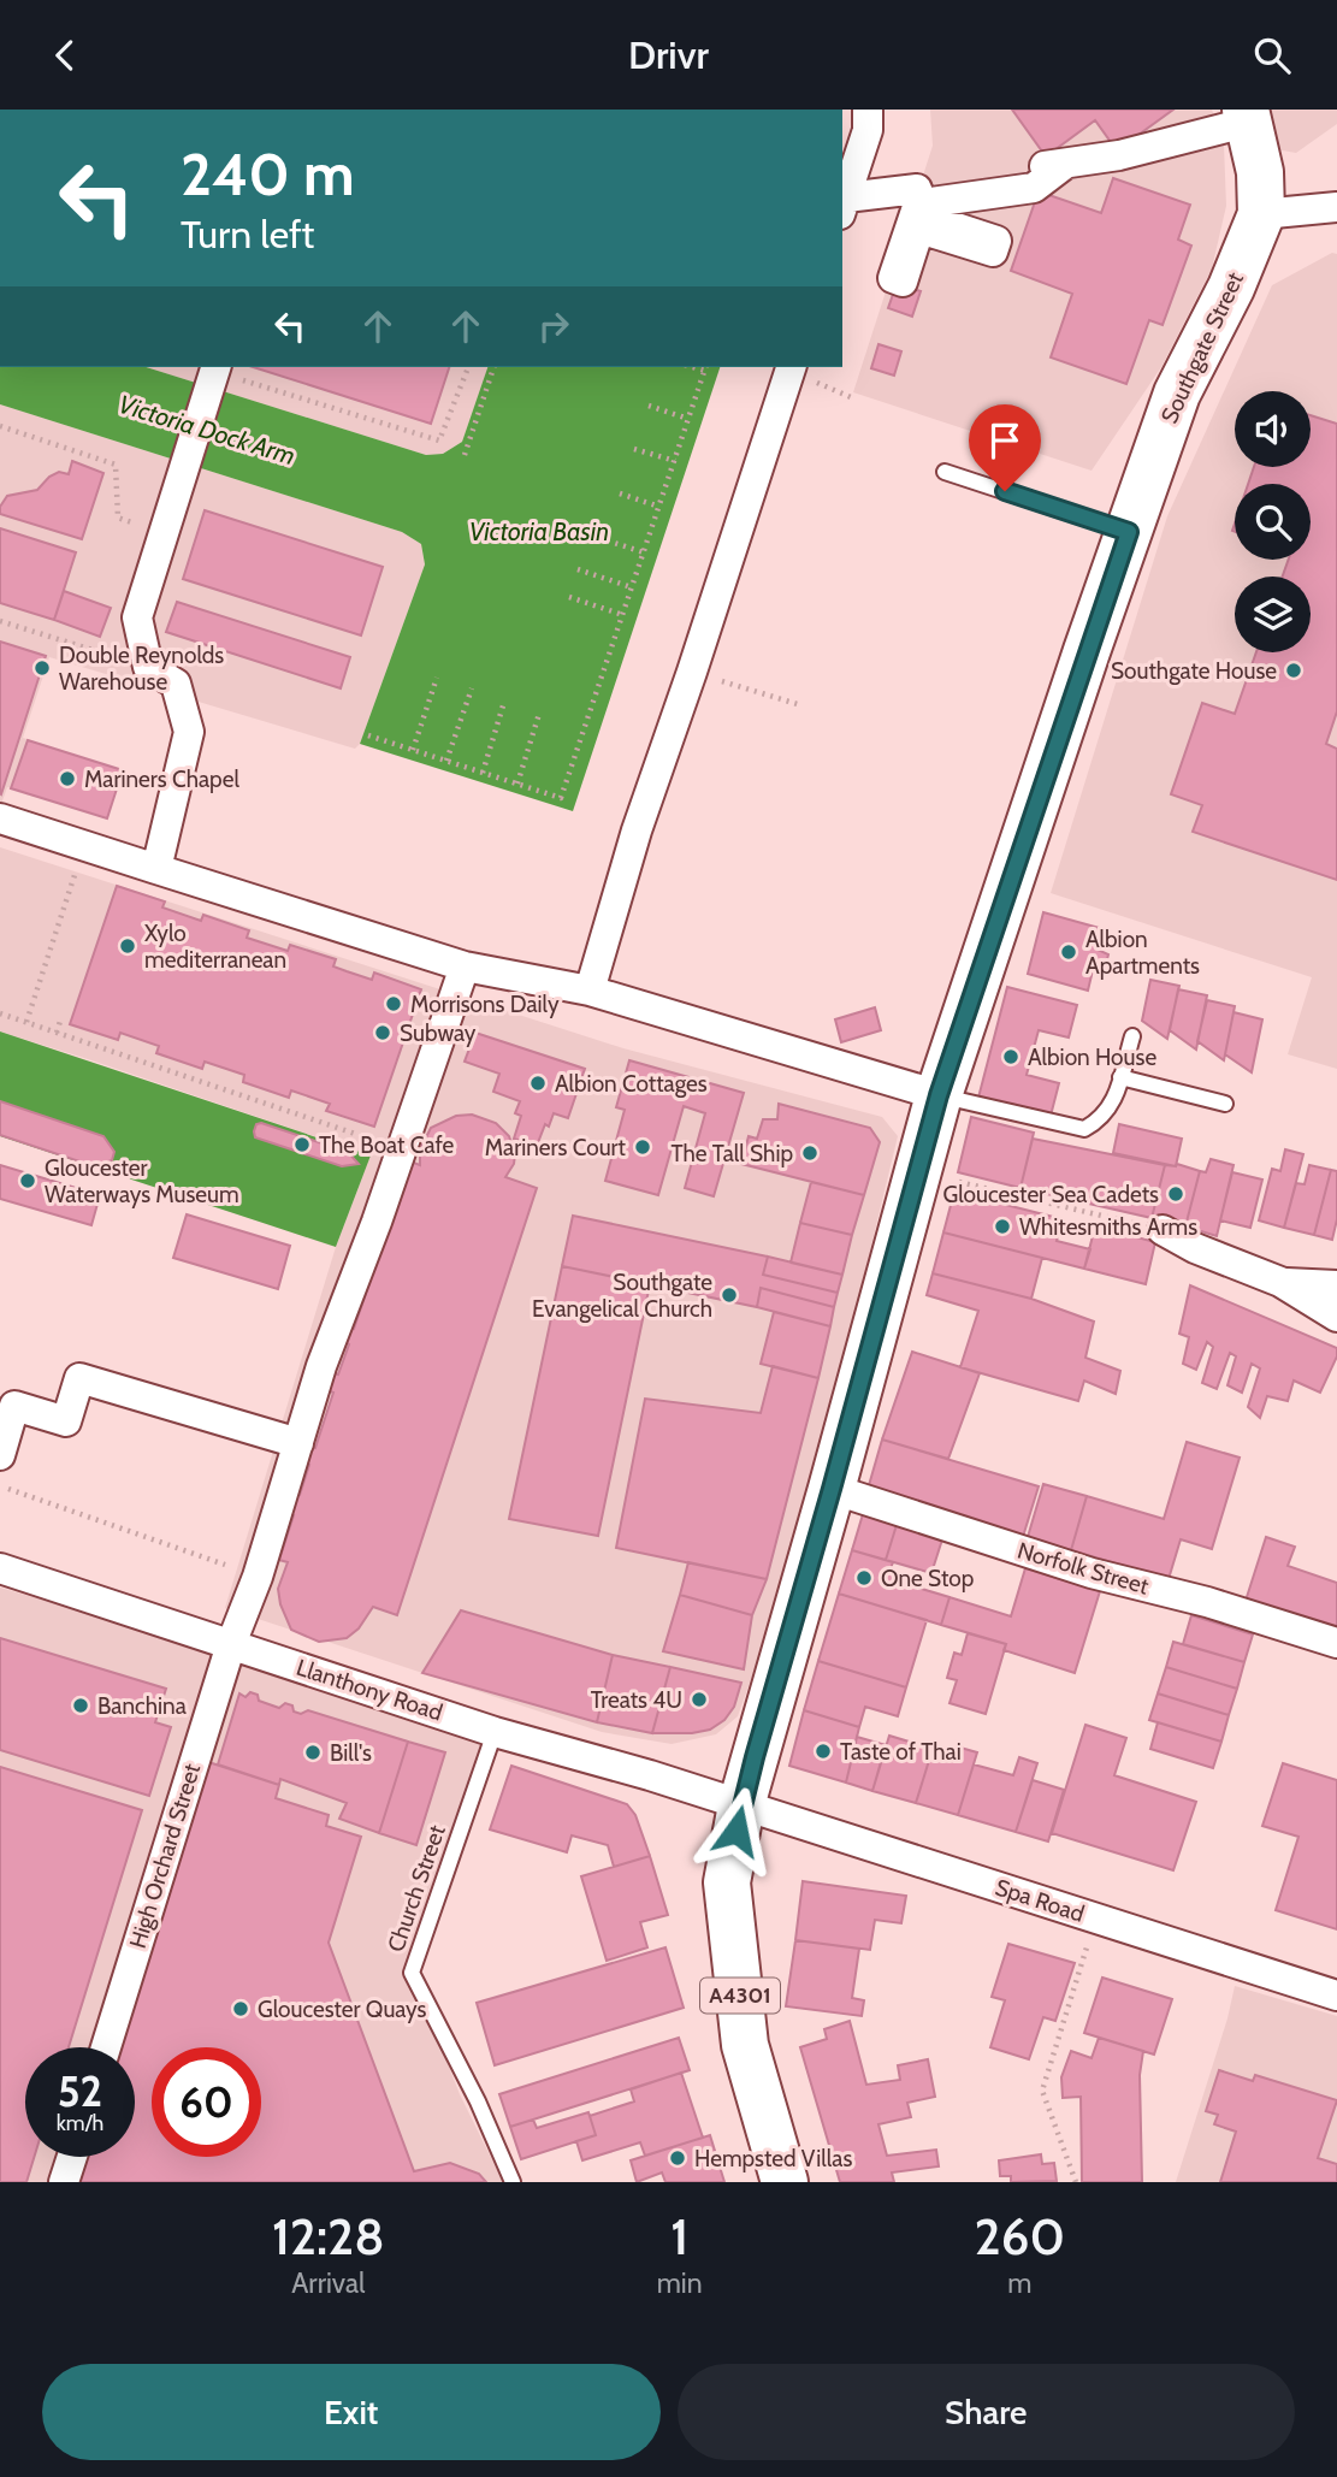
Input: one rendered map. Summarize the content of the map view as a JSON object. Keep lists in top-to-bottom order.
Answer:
{
  "streets": {
    "main road": ["Southgate Street", "A4301"],
    "street": [
      "Norfolk Street",
      "Llanthony Road",
      "High Orchard Street",
      "Spa Road"
    ],
    "lane": ["Church Street"]
  },
  "crossings": [
    ["Southgate Street", "Norfolk Street"],
    ["Southgate Street", "Llanthony Road"],
    ["Southgate Street", "Spa Road"],
    ["Southgate Street", "A4301"],
    ["Llanthony Road", "High Orchard Street"],
    ["Llanthony Road", "Church Street"],
    ["Llanthony Road", "Spa Road"]
  ],
  "water": ["Victoria Dock Arm", "Victoria Basin"],
  "places": [
    "Double Reynolds Warehouse",
    "Southgate House",
    "Mariners Chapel",
    "Xylo mediterranean",
    "Albion Apartments",
    "Morrisons Daily",
    "Subway",
    "Albion House",
    "Albion Cottages",
    "The Boat Cafe",
    "Mariners Court",
    "The Tall Ship",
    "Gloucester Waterways Museum",
    "Gloucester Sea Cadets",
    "Whitesmiths Arms",
    "Southgate Evangelical Church",
    "One Stop",
    "Treats 4U",
    "Banchina",
    "Taste of Thai",
    "Bill's",
    "Gloucester Quays",
    "Hempsted Villas"
  ],
  "page": {
    "header": "Drivr",
    "turn": ["240 m", "Turn left"],
    "speed": "52 km/h",
    "limit": "60",
    "eta": [
      "12:28",
      "Arrival",
      "1",
      "min",
      "260",
      "m"
    ],
    "buttons": ["Exit", "Share"]
  }
}
